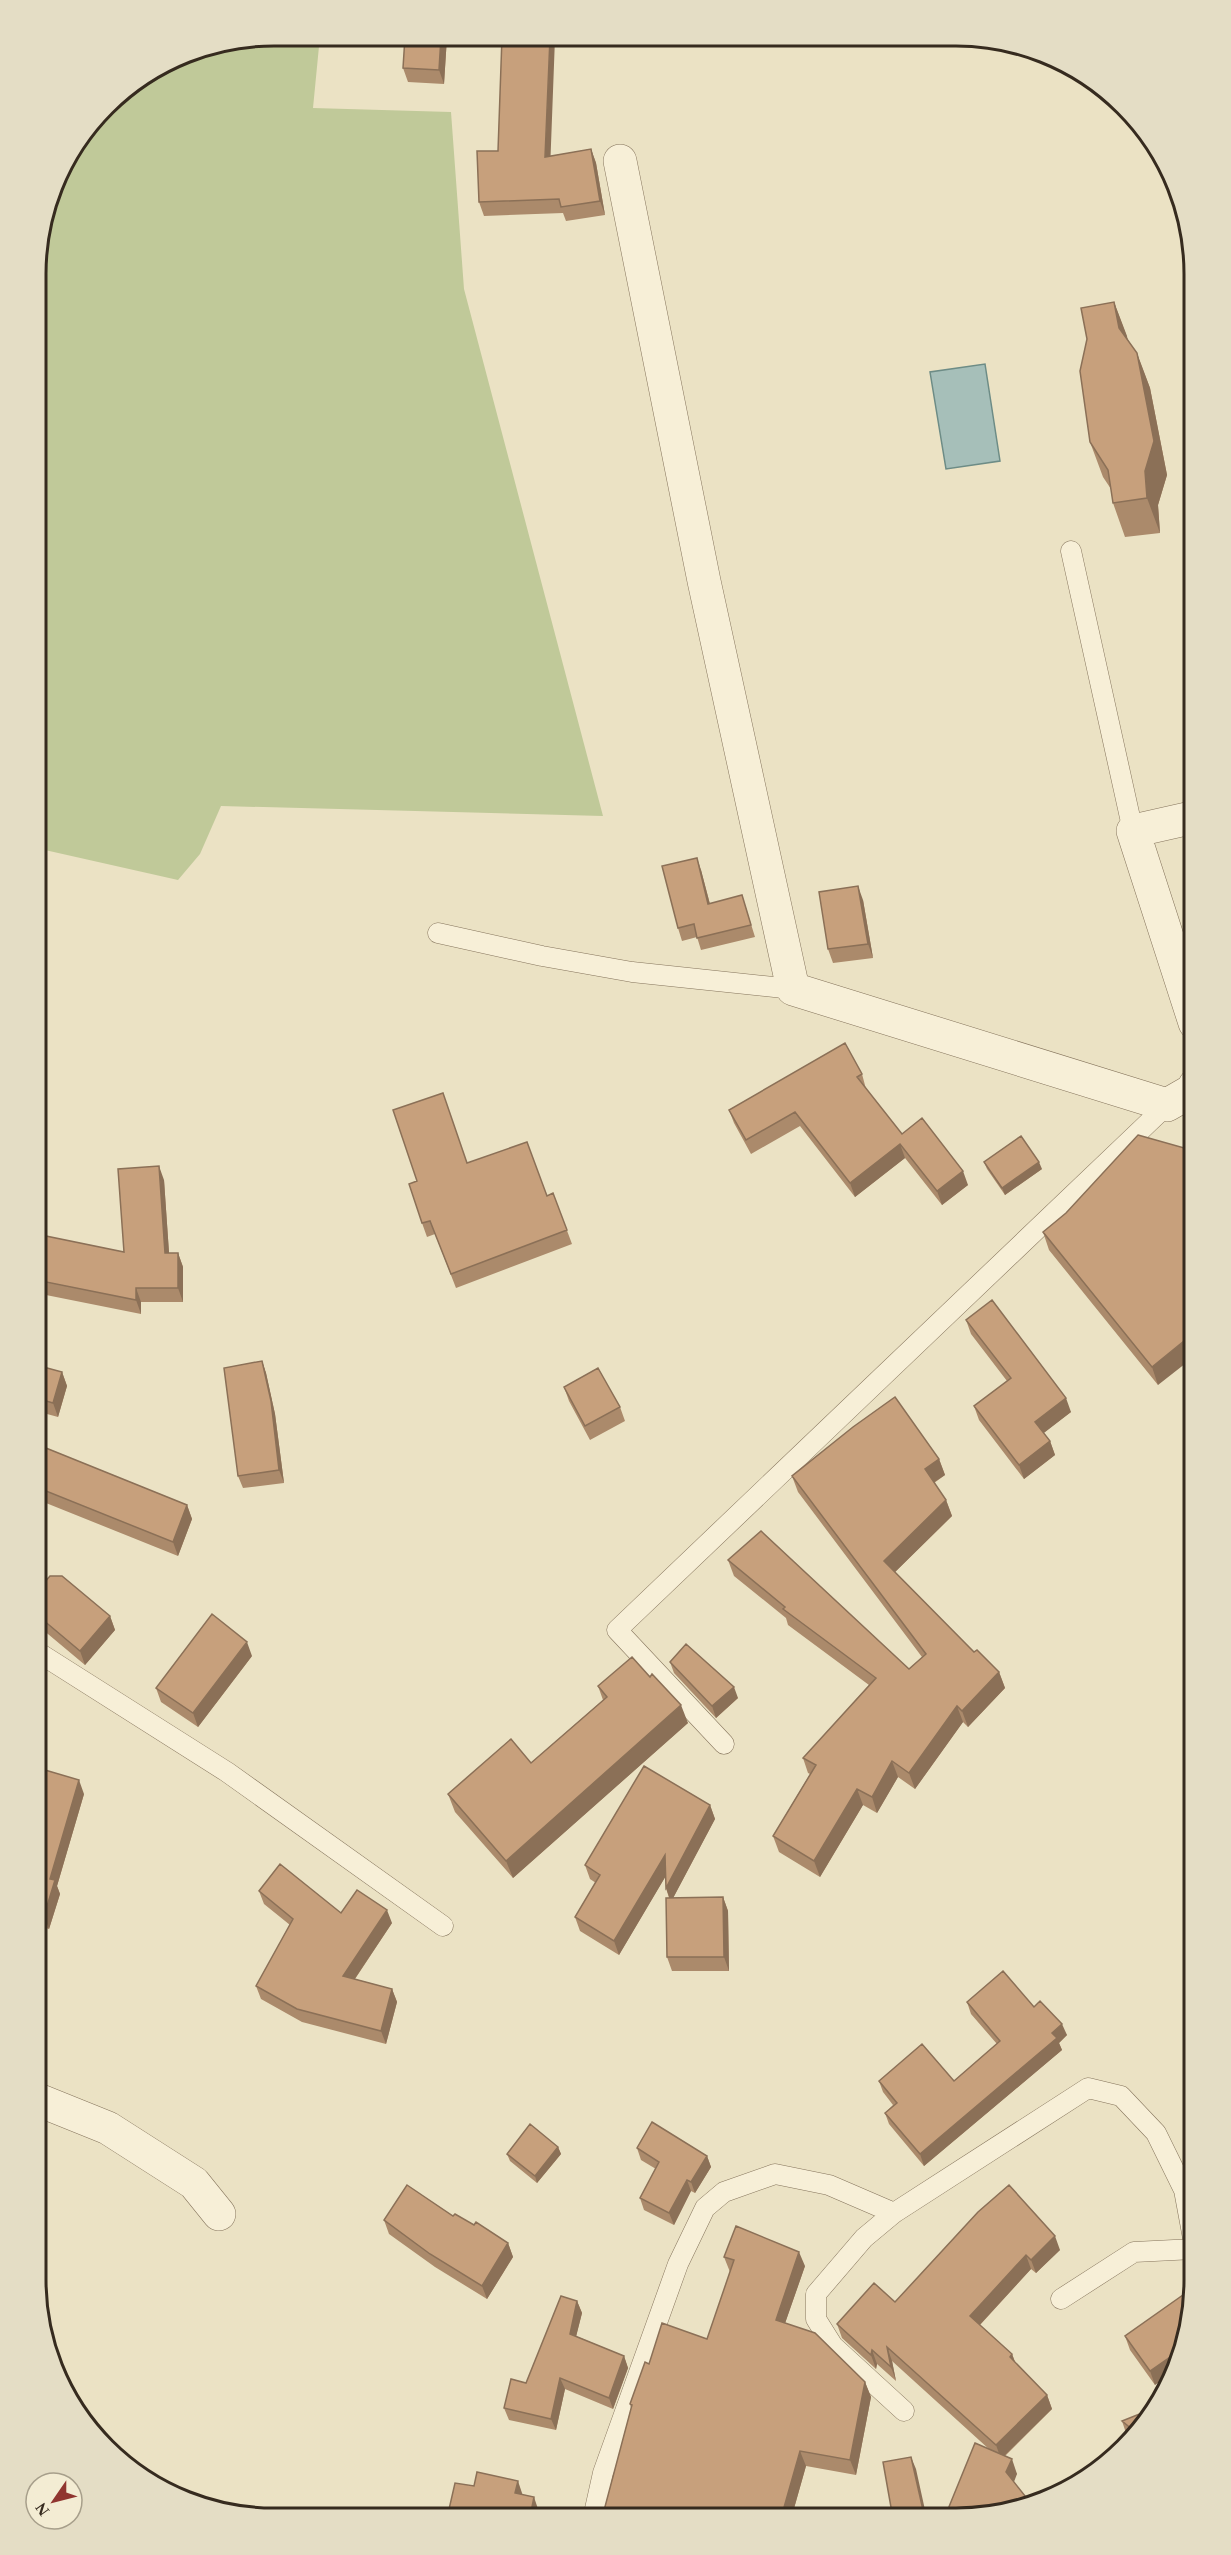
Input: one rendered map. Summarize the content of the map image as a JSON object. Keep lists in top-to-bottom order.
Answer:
{
  "north": "bottom left"
}
